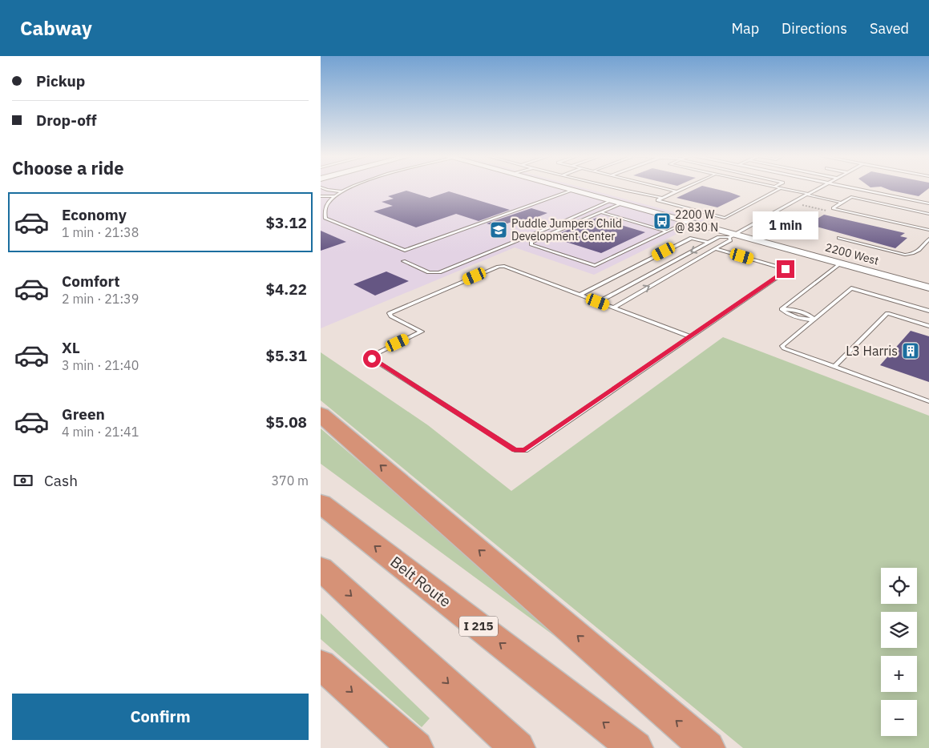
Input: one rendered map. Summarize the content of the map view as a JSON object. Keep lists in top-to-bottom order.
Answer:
{
  "streets": {
    "highway": ["Belt Route", "I 215"],
    "street": ["2200 West"]
  },
  "places": {
    "bus stop": ["2200 W @ 830 N"],
    "school or university": ["Puddle Jumpers Child Development Center"],
    "building": ["L3 Harris"]
  },
  "page": {
    "header": "Cabway",
    "nav": ["Map", "Directions", "Saved"],
    "banner": ["Pickup", "Drop-off"],
    "heading": "Choose a ride",
    "list": [
      {
        "name": "Economy",
        "note": "1 min · 21:38",
        "value": "$3.12"
      },
      {
        "name": "Comfort",
        "note": "2 min · 21:39",
        "value": "$4.22"
      },
      {
        "name": "XL",
        "note": "3 min · 21:40",
        "value": "$5.31"
      },
      {
        "name": "Green",
        "note": "4 min · 21:41",
        "value": "$5.08"
      }
    ],
    "bubble": "1 min",
    "pay": ["Cash", "370 m"],
    "map_buttons": ["+", "−"],
    "buttons": "Confirm"
  }
}
